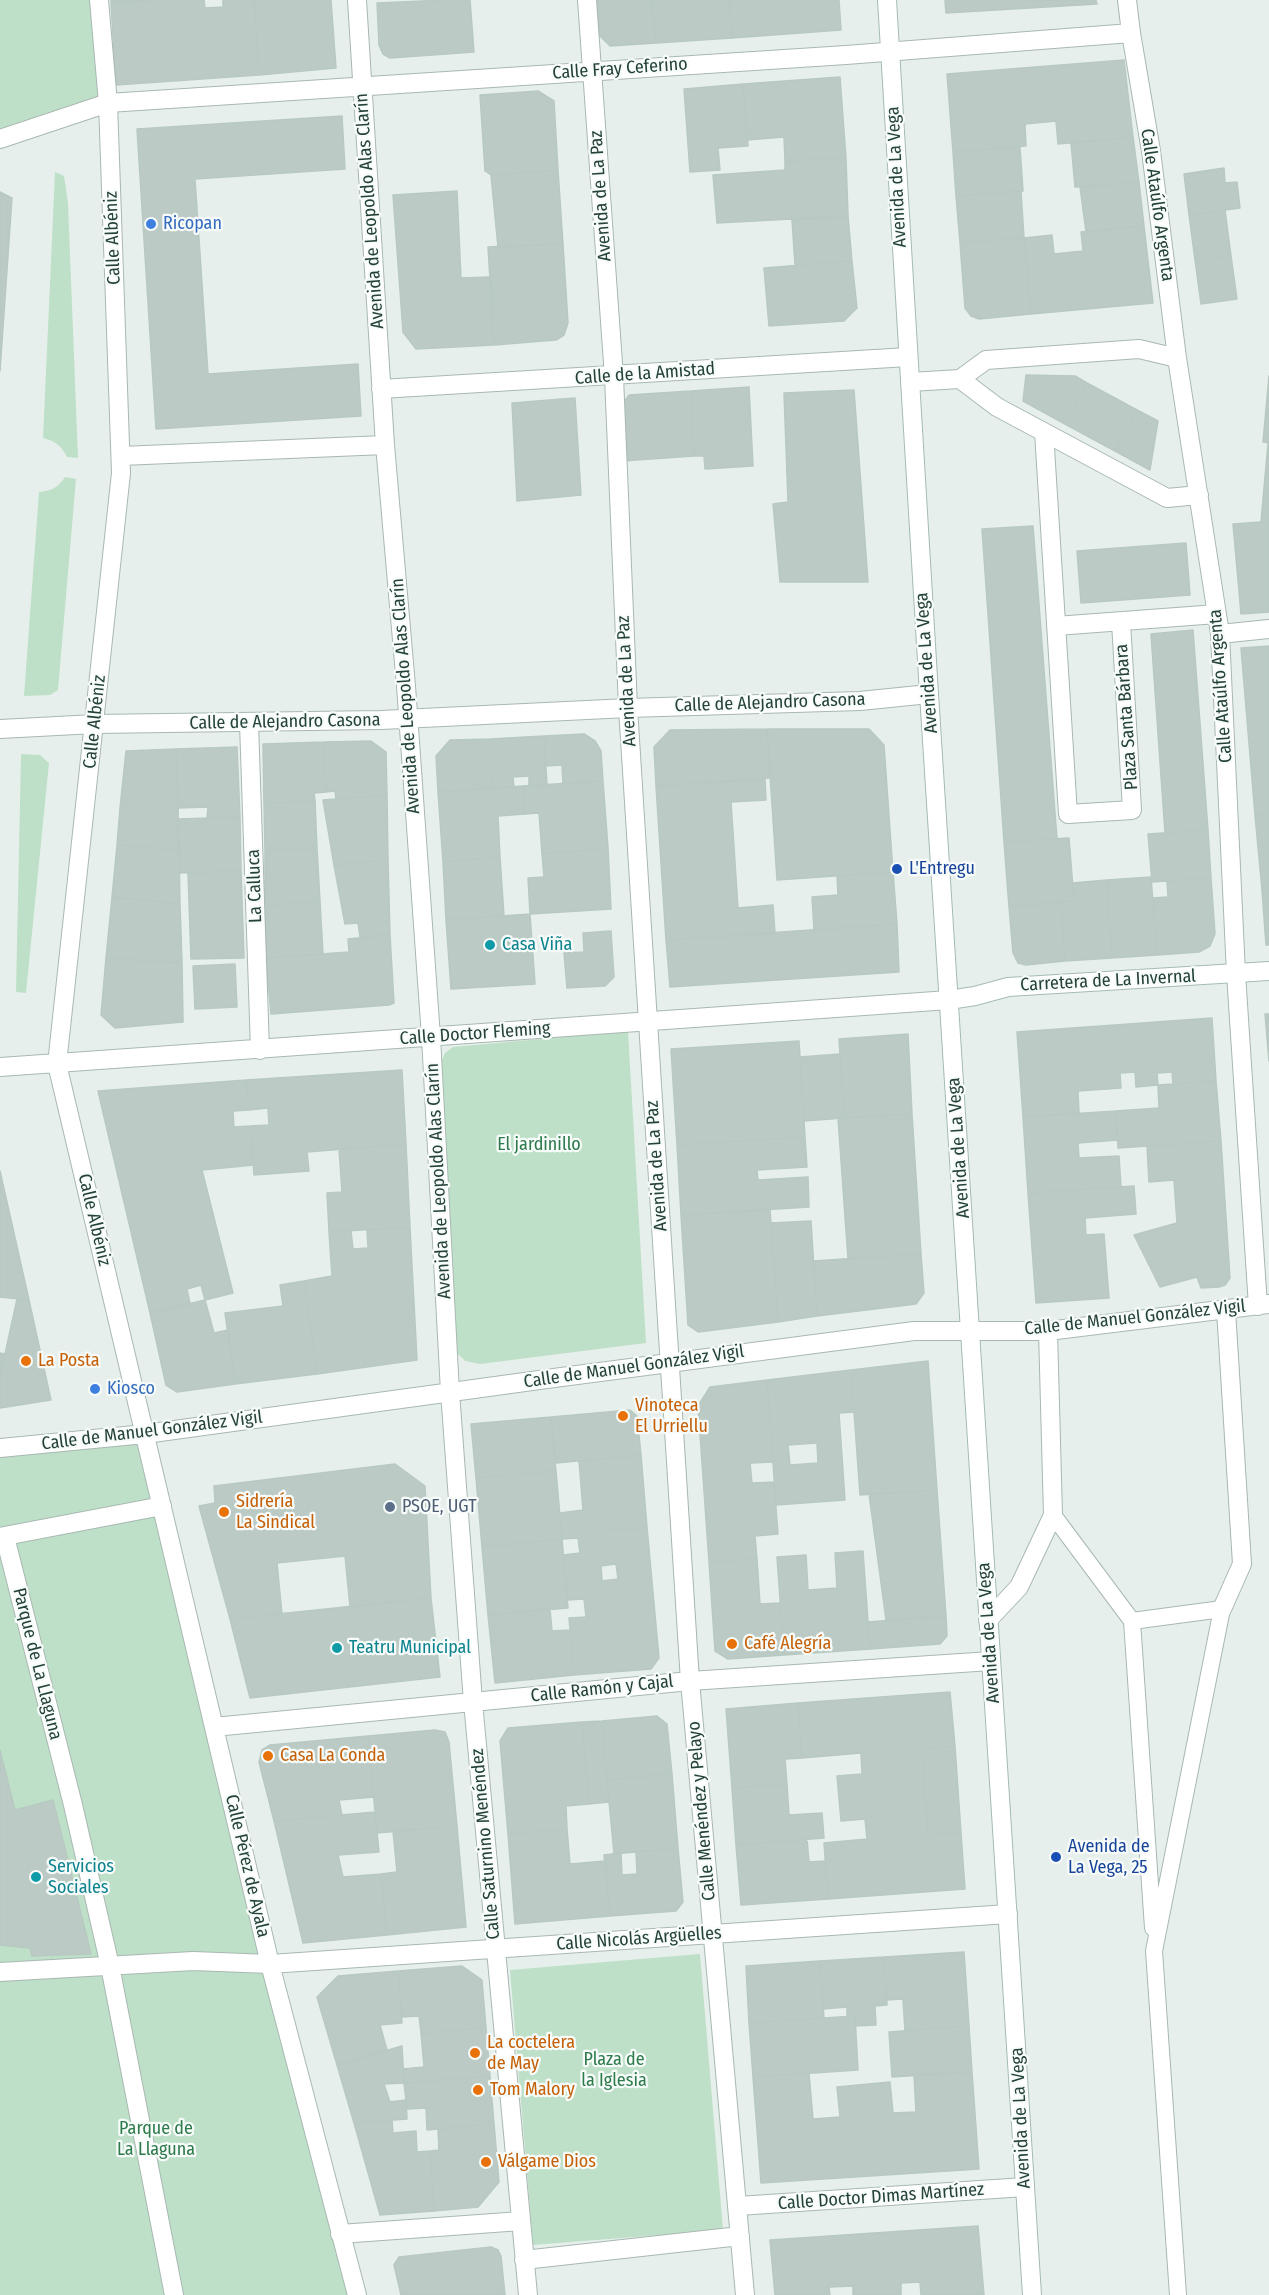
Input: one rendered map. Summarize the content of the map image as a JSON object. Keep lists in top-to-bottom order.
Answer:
{
  "streets": {
    "street": [
      "Calle Fray Ceferino",
      "Avenida de La Vega",
      "Avenida de La Paz",
      "Calle Ataúlfo Argenta",
      "Avenida de Leopoldo Alas Clarín",
      "Calle Albéniz",
      "Calle de la Amistad",
      "Calle de Alejandro Casona",
      "Plaza Santa Bárbara",
      "La Calluca",
      "Carretera de La Invernal",
      "Calle Doctor Fleming",
      "Calle de Manuel González Vigil",
      "Parque de La Llaguna",
      "Calle Ramón y Cajal",
      "Calle Menéndez y Pelayo",
      "Calle Saturnino Menéndez",
      "Calle Pérez de Ayala",
      "Calle Nicolás Argüelles",
      "Calle Doctor Dimas Martínez"
    ]
  },
  "crossings": [
    ["Calle Fray Ceferino", "Avenida de La Vega"],
    ["Calle Fray Ceferino", "Avenida de La Paz"],
    ["Calle Fray Ceferino", "Calle Ataúlfo Argenta"],
    ["Calle Fray Ceferino", "Avenida de Leopoldo Alas Clarín"],
    ["Calle Fray Ceferino", "Calle Albéniz"],
    ["Avenida de La Vega", "Calle de la Amistad"],
    ["Avenida de La Vega", "Calle de Alejandro Casona"],
    ["Avenida de La Vega", "Carretera de La Invernal"],
    ["Avenida de La Vega", "Calle Doctor Fleming"],
    ["Avenida de La Vega", "Calle de Manuel González Vigil"],
    ["Avenida de La Vega", "Calle Ramón y Cajal"],
    ["Avenida de La Vega", "Calle Nicolás Argüelles"],
    ["Avenida de La Vega", "Calle Doctor Dimas Martínez"],
    ["Avenida de La Paz", "Calle de la Amistad"],
    ["Avenida de La Paz", "Calle de Alejandro Casona"],
    ["Avenida de La Paz", "Calle Doctor Fleming"],
    ["Avenida de La Paz", "Calle de Manuel González Vigil"],
    ["Avenida de La Paz", "Calle Menéndez y Pelayo"],
    ["Calle Ataúlfo Argenta", "Plaza Santa Bárbara"],
    ["Calle Ataúlfo Argenta", "Carretera de La Invernal"],
    ["Calle Ataúlfo Argenta", "Calle de Manuel González Vigil"],
    ["Avenida de Leopoldo Alas Clarín", "Calle de la Amistad"],
    ["Avenida de Leopoldo Alas Clarín", "Calle de Alejandro Casona"],
    ["Avenida de Leopoldo Alas Clarín", "Calle Doctor Fleming"],
    ["Avenida de Leopoldo Alas Clarín", "Calle de Manuel González Vigil"],
    ["Avenida de Leopoldo Alas Clarín", "Calle Saturnino Menéndez"],
    ["Calle Albéniz", "Calle de Alejandro Casona"],
    ["Calle Albéniz", "Calle Doctor Fleming"],
    ["Calle Albéniz", "Calle de Manuel González Vigil"],
    ["Calle Albéniz", "Calle Pérez de Ayala"],
    ["Calle de Alejandro Casona", "La Calluca"],
    ["La Calluca", "Calle Doctor Fleming"],
    ["Carretera de La Invernal", "Calle Doctor Fleming"],
    ["Calle de Manuel González Vigil", "Calle Menéndez y Pelayo"],
    ["Calle de Manuel González Vigil", "Calle Saturnino Menéndez"],
    ["Calle de Manuel González Vigil", "Calle Pérez de Ayala"],
    ["Parque de La Llaguna", "Calle Pérez de Ayala"],
    ["Calle Ramón y Cajal", "Calle Menéndez y Pelayo"],
    ["Calle Ramón y Cajal", "Calle Saturnino Menéndez"],
    ["Calle Ramón y Cajal", "Calle Pérez de Ayala"],
    ["Calle Menéndez y Pelayo", "Calle Nicolás Argüelles"],
    ["Calle Menéndez y Pelayo", "Calle Doctor Dimas Martínez"],
    ["Calle Saturnino Menéndez", "Calle Nicolás Argüelles"],
    ["Calle Pérez de Ayala", "Calle Nicolás Argüelles"]
  ],
  "parks": ["El jardinillo", "Plaza de la Iglesia", "Parque de La Llaguna"],
  "places": [
    "Ricopan",
    "L'Entregu",
    "Casa Viña",
    "La Posta",
    "Kiosco",
    "Vinoteca El Urriellu",
    "PSOE, UGT",
    "Sidrería La Sindical",
    "Café Alegría",
    "Teatru Municipal",
    "Casa La Conda",
    "Avenida de La Vega, 25",
    "Servicios Sociales",
    "La coctelera de May",
    "Tom Malory",
    "Válgame Dios"
  ]
}
